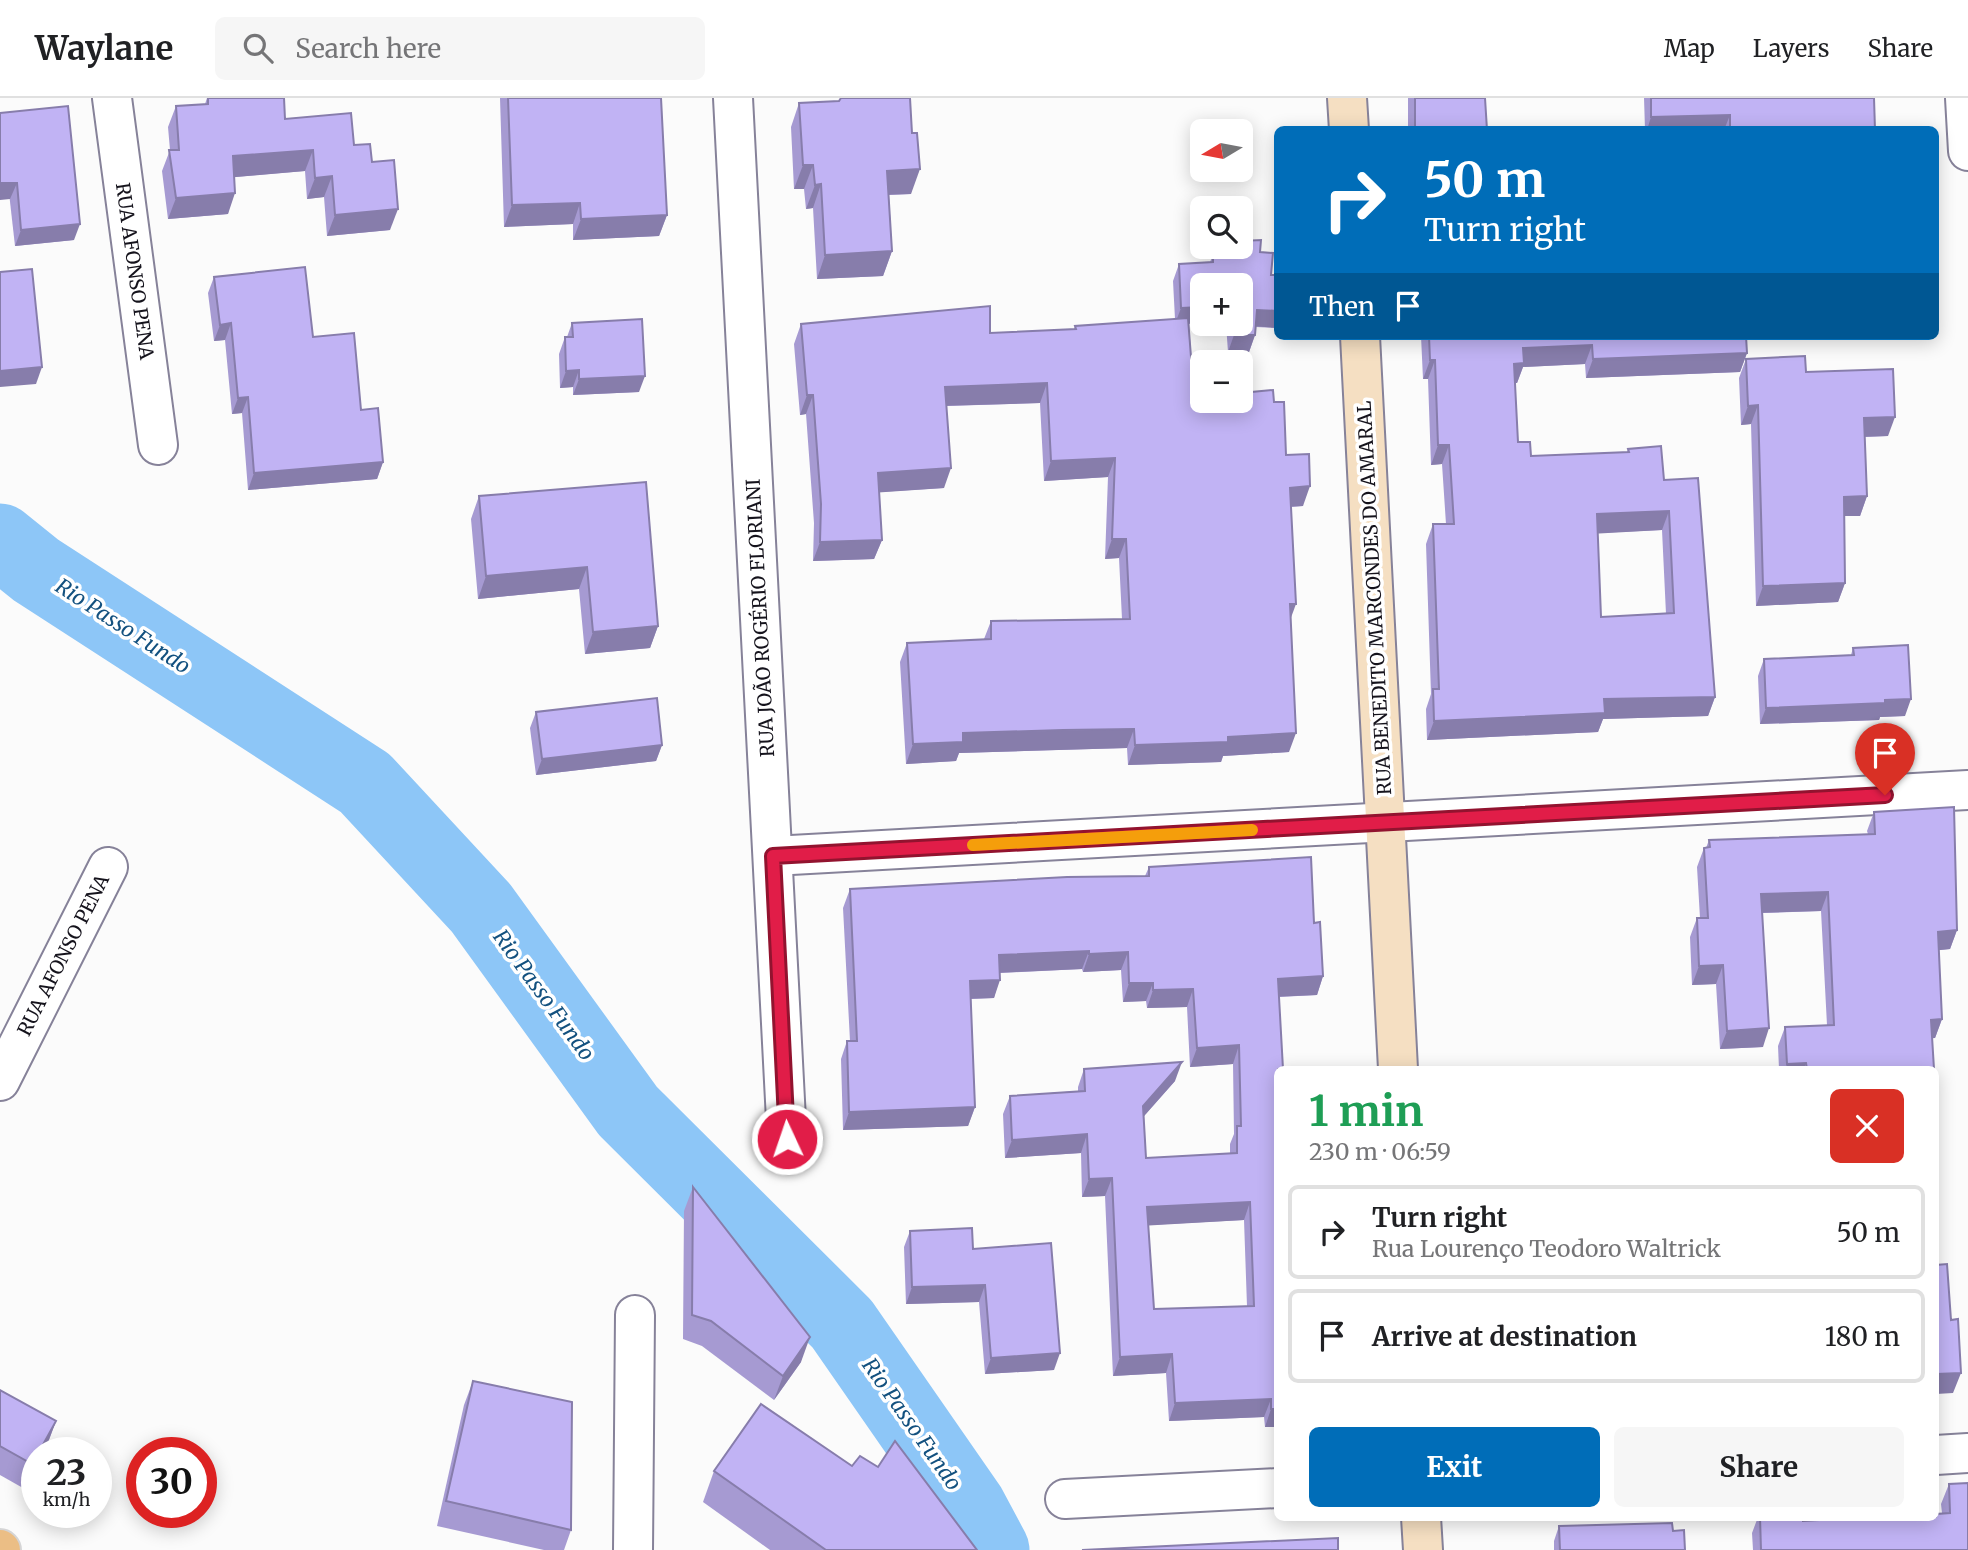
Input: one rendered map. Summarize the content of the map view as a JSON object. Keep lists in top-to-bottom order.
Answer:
{
  "streets": {
    "main road": ["RUA BENEDITO MARCONDES DO AMARAL"],
    "street": ["RUA AFONSO PENA", "RUA JOÃO ROGÉRIO FLORIANI"]
  },
  "water": ["Rio Passo Fundo"],
  "north": "left",
  "page": {
    "header": "Waylane",
    "search": "Search here",
    "nav": ["Map", "Layers", "Share"],
    "map_buttons": ["+", "−"],
    "turn": ["50 m", "Turn right"],
    "then": "Then",
    "heading": ["1 min", "230 m · 06:59"],
    "list": [
      {
        "name": "Turn right",
        "note": "Rua Lourenço Teodoro Waltrick",
        "value": "50 m"
      },
      {
        "name": "Arrive at destination",
        "value": "180 m"
      }
    ],
    "buttons": ["Exit", "Share"],
    "speed": "23 km/h",
    "limit": "30"
  }
}
